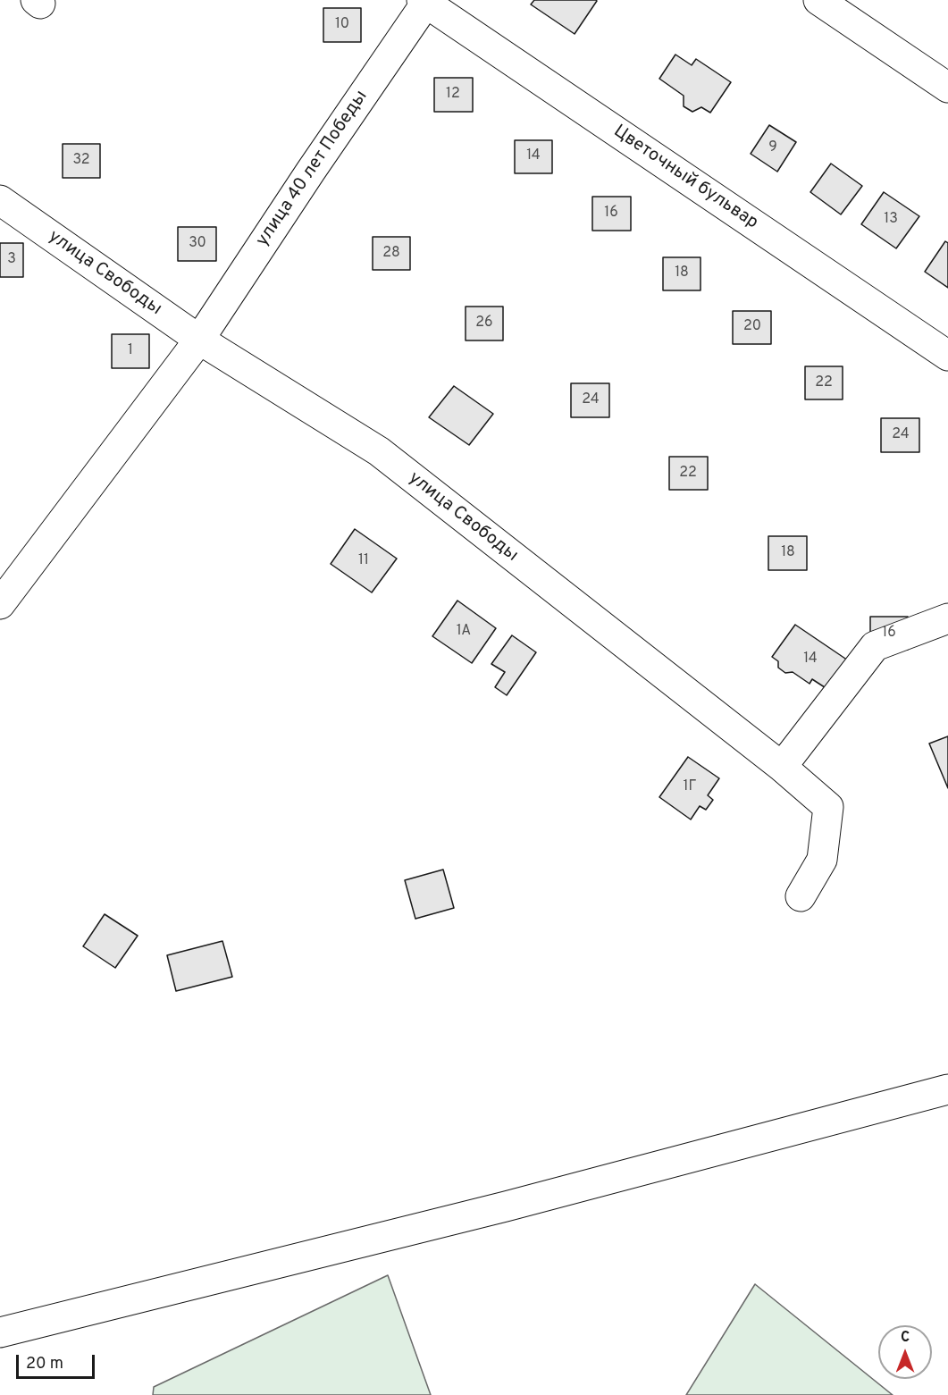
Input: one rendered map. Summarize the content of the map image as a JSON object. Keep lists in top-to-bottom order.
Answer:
{
  "streets": {
    "street": ["улица 40 лет Победы", "Цветочный бульвар", "улица Свободы"]
  },
  "crossings": [
    ["улица 40 лет Победы", "Цветочный бульвар"],
    ["улица 40 лет Победы", "улица Свободы"]
  ],
  "house_numbers": [
    "10",
    "12",
    "9",
    "14",
    "32",
    "16",
    "13",
    "30",
    "28",
    "3",
    "18",
    "26",
    "20",
    "1",
    "22",
    "24",
    "24",
    "22",
    "18",
    "11",
    "1А",
    "16",
    "14",
    "1Г"
  ],
  "scale_bar": "20 m",
  "north": "top"
}
